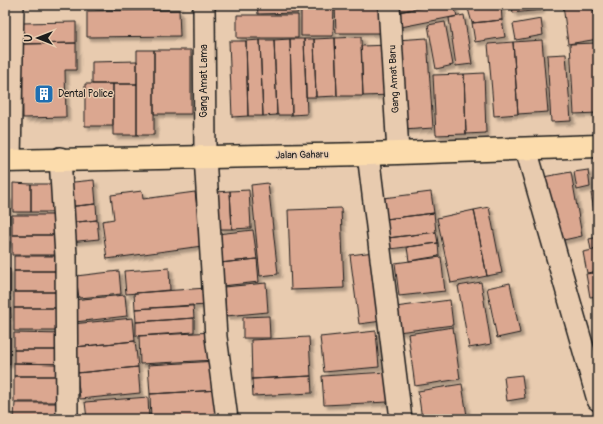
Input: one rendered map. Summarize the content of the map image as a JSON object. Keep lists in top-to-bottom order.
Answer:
{
  "streets": {
    "main road": ["Jalan Gaharu"],
    "street": ["Gang Amat Baru", "Gang Amat Lama"]
  },
  "crossings": [
    ["Gang Amat Baru", "Jalan Gaharu"],
    ["Gang Amat Lama", "Jalan Gaharu"]
  ],
  "places": {
    "building": ["Dental Police"]
  },
  "north": "left"
}
